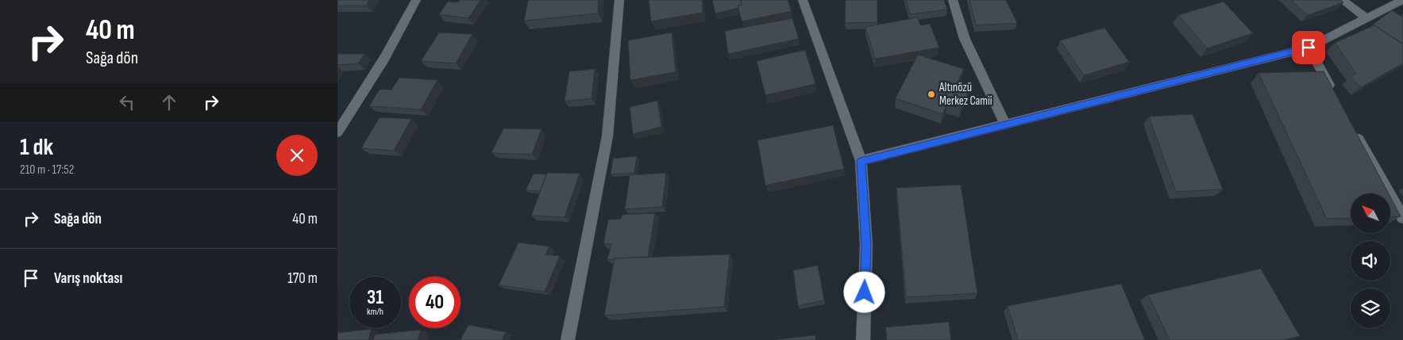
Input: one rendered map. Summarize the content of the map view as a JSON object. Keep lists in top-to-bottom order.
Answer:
{
  "places": ["Altınözü Merkez Camii"],
  "north": "top left",
  "page": {
    "turn": ["40 m", "Sağa dön"],
    "heading": ["1 dk", "210 m · 17:52"],
    "list": [
      {
        "name": "Sağa dön",
        "value": "40 m"
      },
      {
        "name": "Varış noktası",
        "value": "170 m"
      }
    ],
    "speed": "31 km/h",
    "limit": "40"
  }
}
